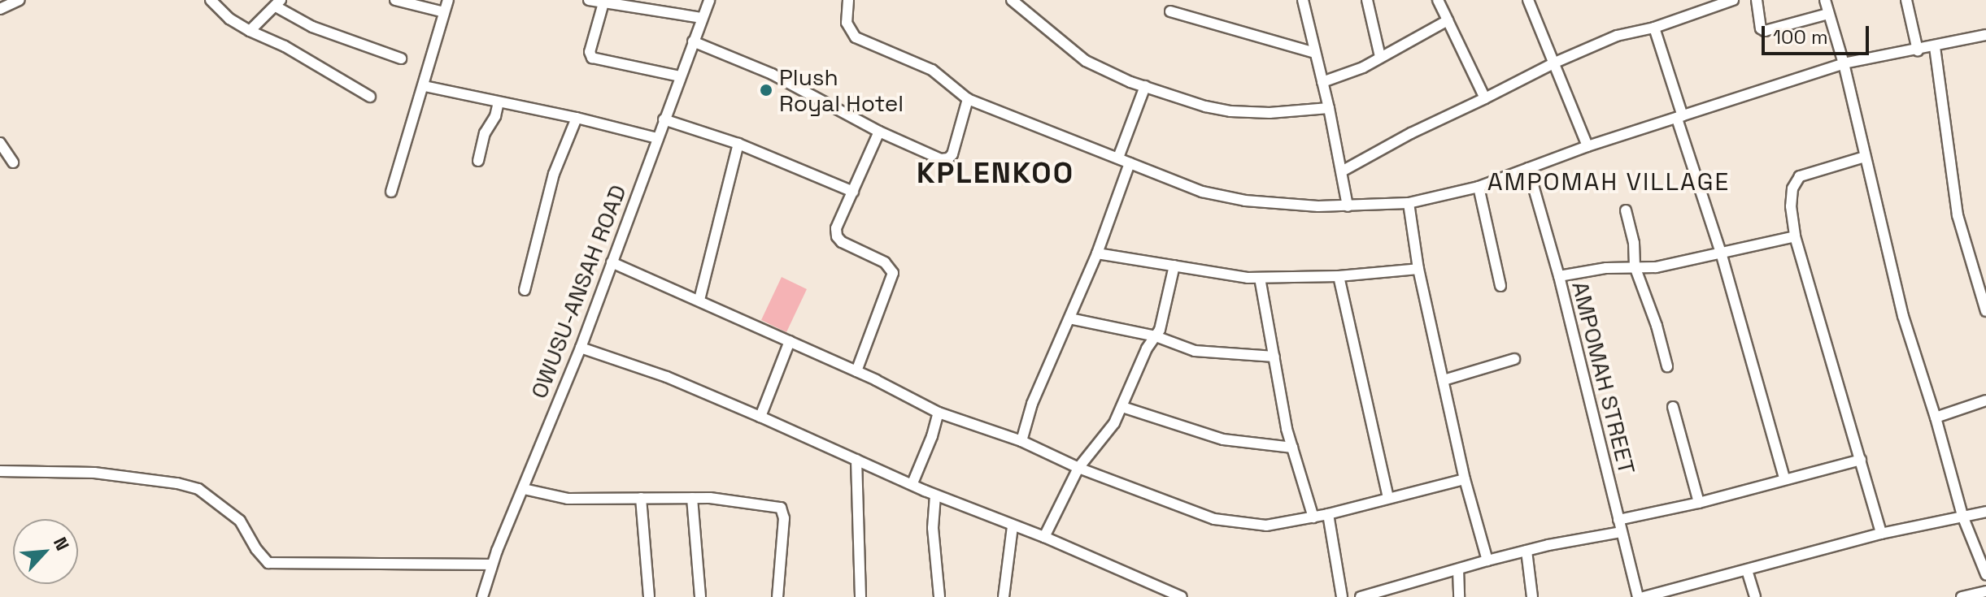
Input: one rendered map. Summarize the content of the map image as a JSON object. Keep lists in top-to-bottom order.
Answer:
{
  "streets": {
    "street": ["OWUSU-ANSAH ROAD", "AMPOMAH STREET"]
  },
  "districts": ["KPLENKOO", "AMPOMAH VILLAGE"],
  "places": ["Plush Royal Hotel"],
  "scale_bar": "100 m",
  "north": "top right"
}
